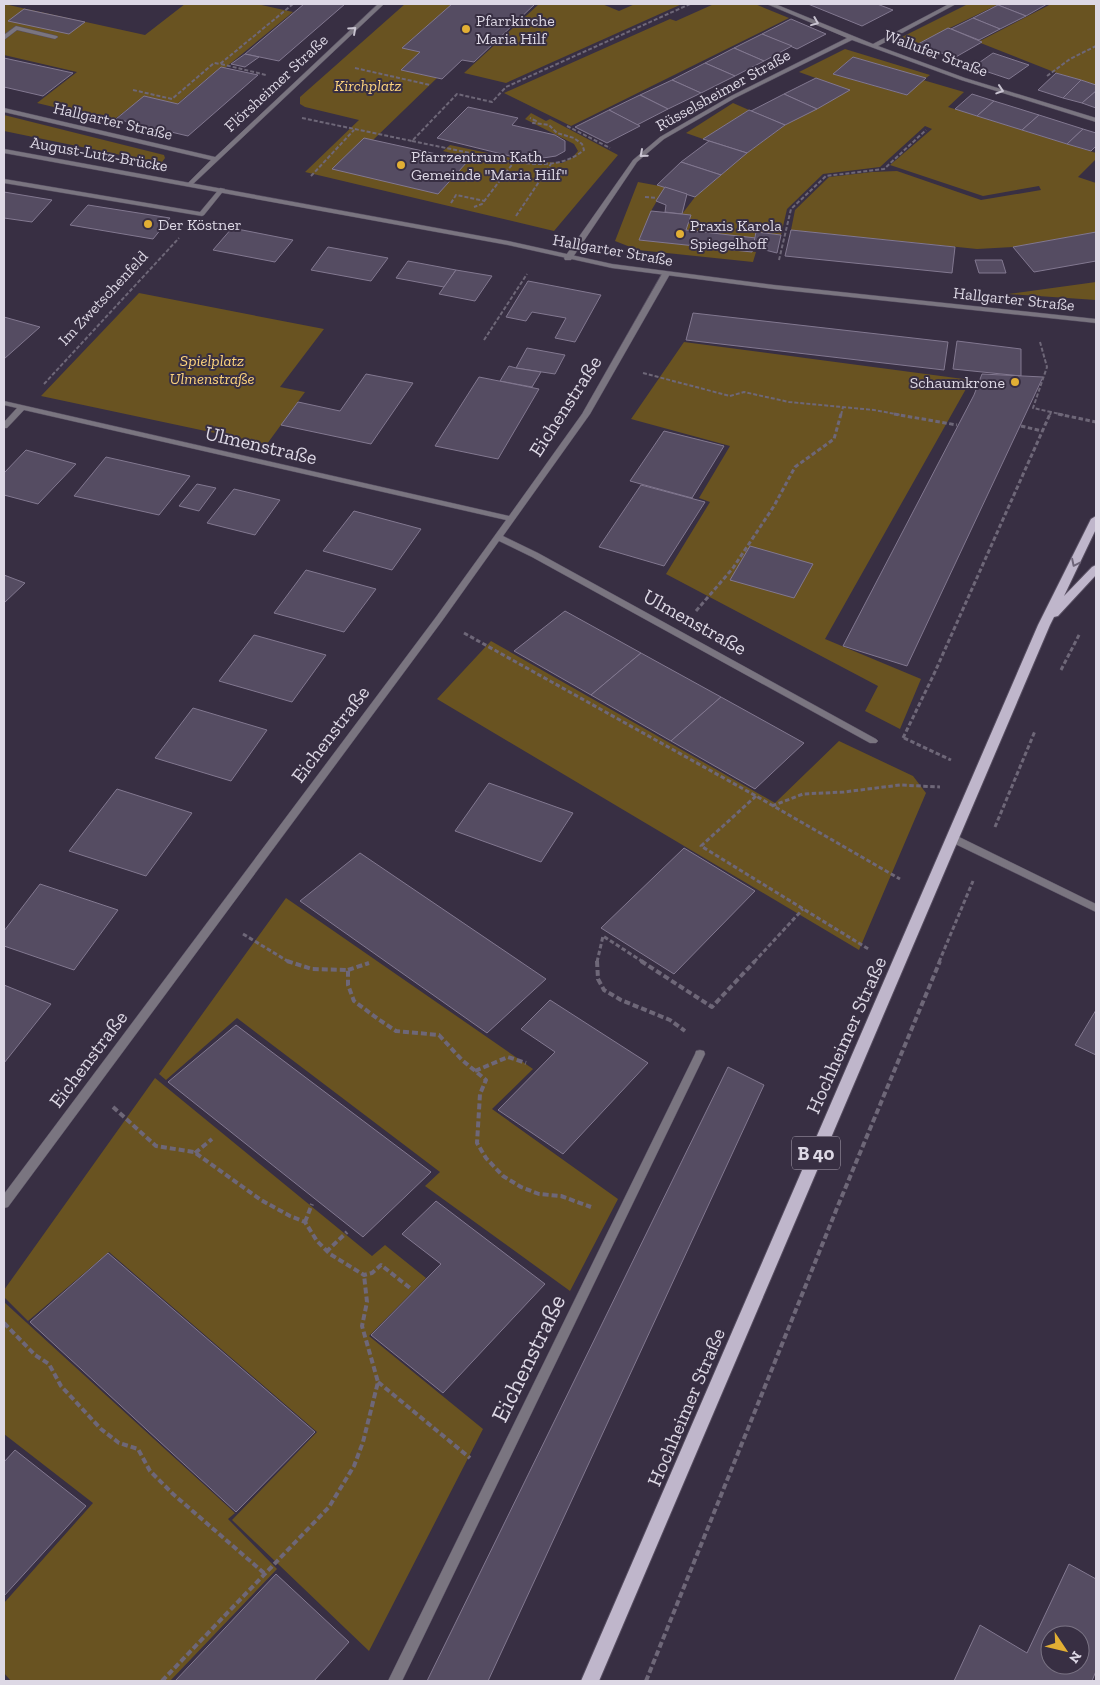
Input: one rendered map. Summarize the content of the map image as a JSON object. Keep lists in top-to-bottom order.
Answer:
{
  "streets": {
    "main road": ["Hochheimer Straße", "B 40"],
    "street": [
      "Wallufer Straße",
      "Flörsheimer Straße",
      "Rüsselsheimer Straße",
      "Hallgarter Straße",
      "August-Lutz-Brücke",
      "Eichenstraße",
      "Ulmenstraße"
    ],
    "path": ["Im Zwetschenfeld"]
  },
  "crossings": [
    ["Wallufer Straße", "Rüsselsheimer Straße"],
    ["Flörsheimer Straße", "Hallgarter Straße"],
    ["Flörsheimer Straße", "August-Lutz-Brücke"],
    ["Rüsselsheimer Straße", "Hallgarter Straße"],
    ["Hallgarter Straße", "August-Lutz-Brücke"],
    ["Hallgarter Straße", "Eichenstraße"],
    ["Im Zwetschenfeld", "Ulmenstraße"],
    ["Eichenstraße", "Ulmenstraße"]
  ],
  "one_way": ["Wallufer Straße", "Rüsselsheimer Straße"],
  "parks": ["Kirchplatz", "Spielplatz Ulmenstraße"],
  "places": [
    "Pfarrkirche Maria Hilf",
    "Pfarrzentrum Kath. Gemeinde \"Maria Hilf\"",
    "Der Köstner",
    "Praxis Karola Spiegelhoff",
    "Schaumkrone"
  ],
  "north": "bottom right"
}
